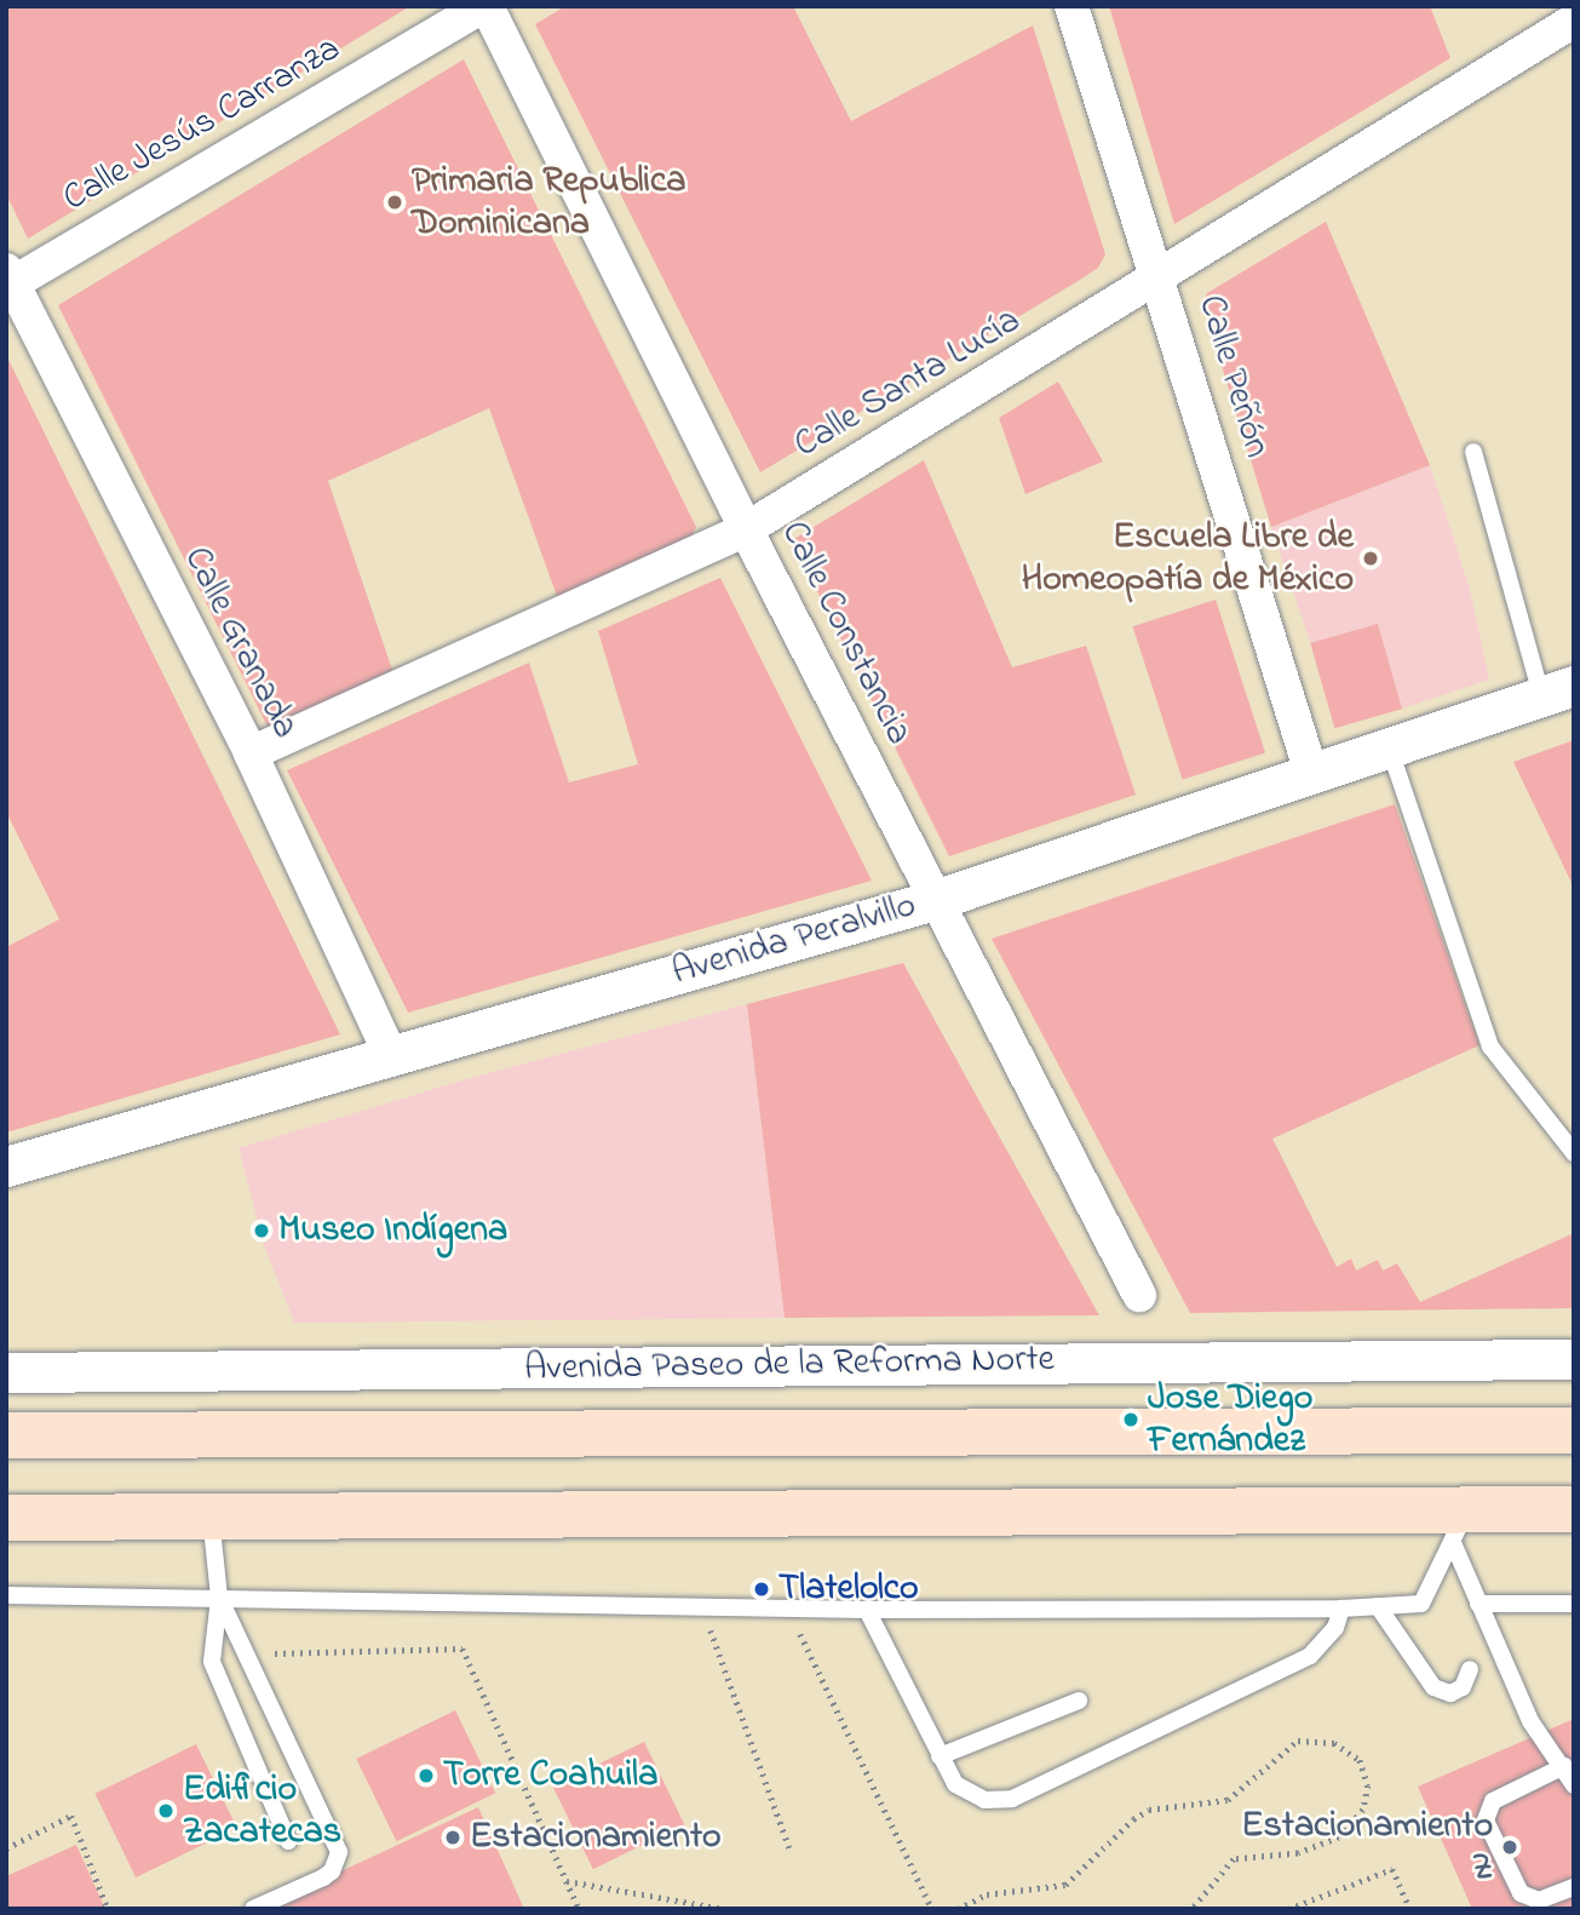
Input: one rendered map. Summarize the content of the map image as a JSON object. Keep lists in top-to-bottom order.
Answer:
{
  "streets": {
    "main road": ["Avenida Paseo de la Reforma Norte"],
    "street": [
      "Calle Jesús Carranza",
      "Calle Peñón",
      "Calle Santa Lucía",
      "Calle Constancia",
      "Calle Granada",
      "Avenida Peralvillo"
    ]
  },
  "crossings": [
    ["Calle Jesús Carranza", "Calle Constancia"],
    ["Calle Jesús Carranza", "Calle Granada"],
    ["Calle Peñón", "Calle Santa Lucía"],
    ["Calle Peñón", "Avenida Peralvillo"],
    ["Calle Santa Lucía", "Calle Constancia"],
    ["Calle Santa Lucía", "Calle Granada"],
    ["Calle Constancia", "Avenida Peralvillo"],
    ["Calle Granada", "Avenida Peralvillo"]
  ],
  "places": [
    "Primaria Republica Dominicana",
    "Escuela Libre de Homeopatía de México",
    "Museo Indígena",
    "Jose Diego Fernández",
    "Tlatelolco",
    "Torre Coahuila",
    "Edificio Zacatecas",
    "Estacionamiento",
    "Estacionamiento Z"
  ]
}
